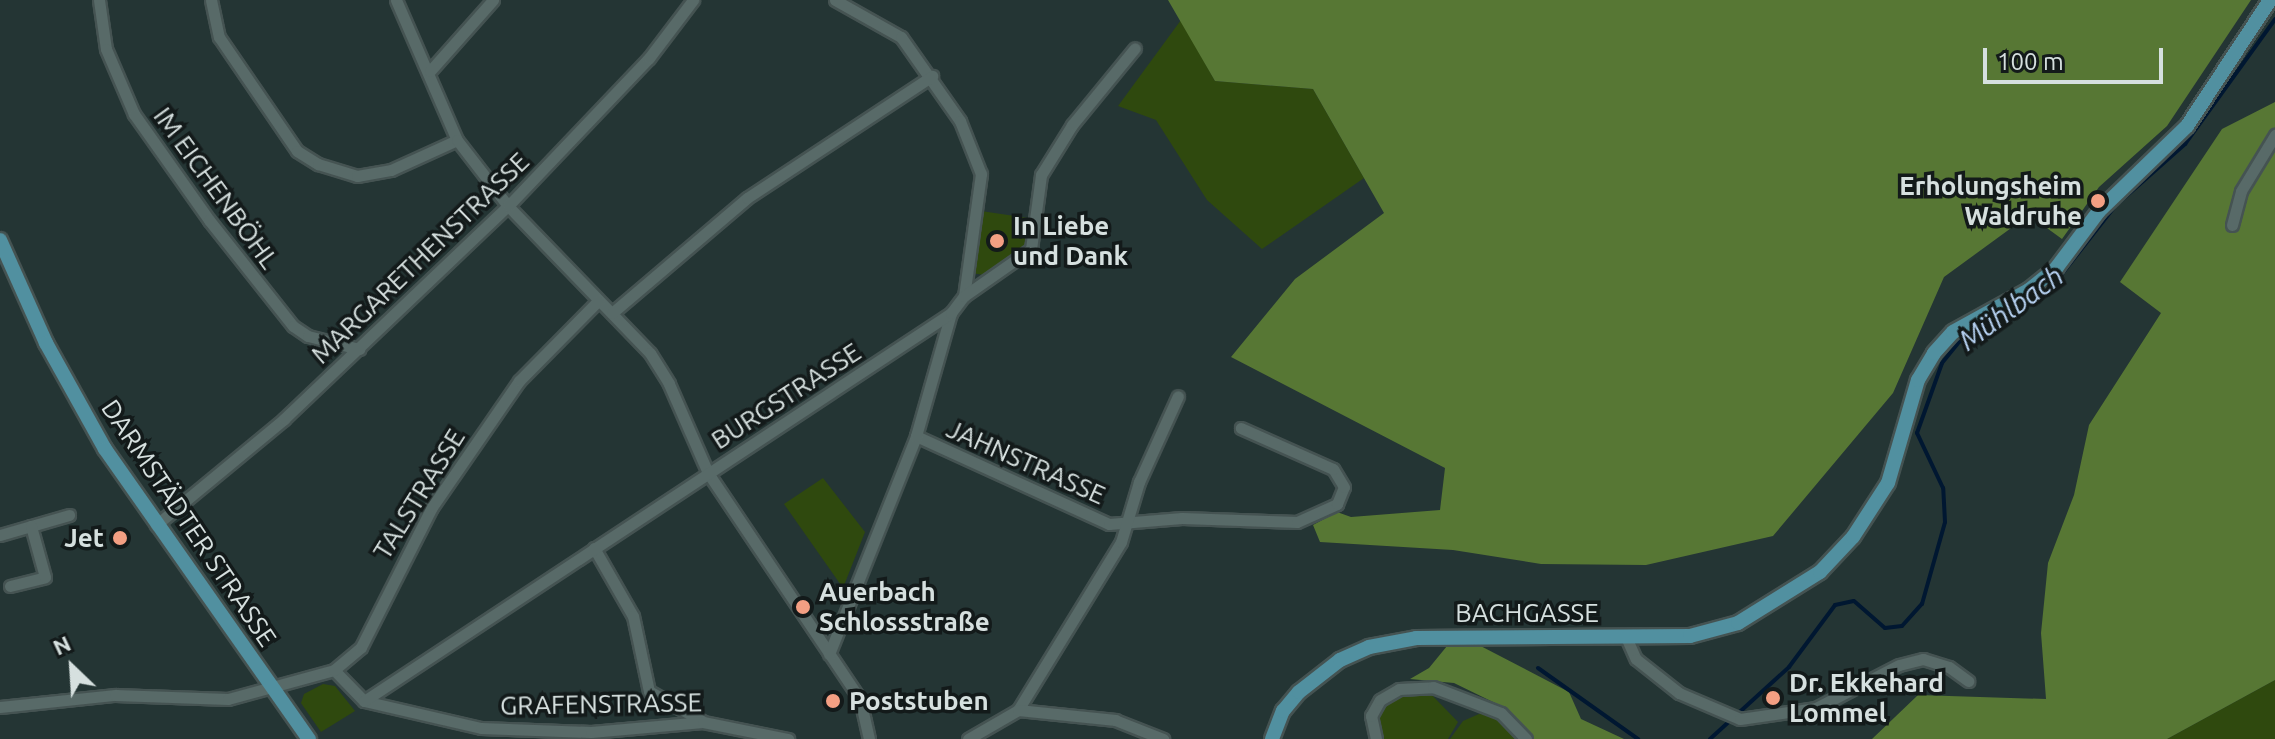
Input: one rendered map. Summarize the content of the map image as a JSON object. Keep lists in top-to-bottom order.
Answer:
{
  "streets": {
    "main road": ["DARMSTÄDTER STRASSE", "BACHGASSE"],
    "street": [
      "IM EICHENBÖHL",
      "MARGARETHENSTRASSE",
      "BURGSTRASSE",
      "JAHNSTRASSE",
      "TALSTRASSE",
      "GRAFENSTRASSE"
    ]
  },
  "crossings": [
    ["IM EICHENBÖHL", "MARGARETHENSTRASSE"],
    ["MARGARETHENSTRASSE", "DARMSTÄDTER STRASSE"],
    ["BURGSTRASSE", "GRAFENSTRASSE"],
    ["TALSTRASSE", "DARMSTÄDTER STRASSE"]
  ],
  "water": ["Mühlbach"],
  "places": [
    "Erholungsheim Waldruhe",
    "In Liebe und Dank",
    "Jet",
    "Auerbach Schlossstraße",
    "Dr. Ekkehard Lommel",
    "Poststuben"
  ],
  "scale_bar": "100 m",
  "north": "top left"
}
